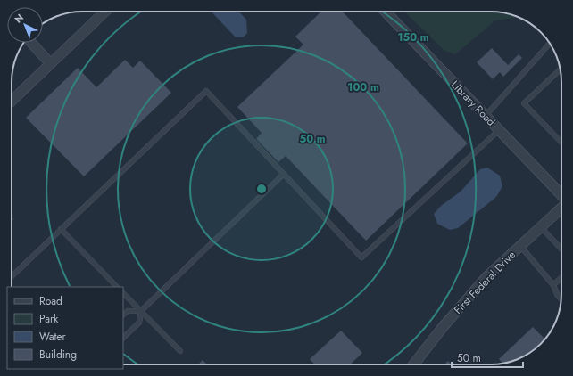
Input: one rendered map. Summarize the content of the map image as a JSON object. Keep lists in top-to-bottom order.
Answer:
{
  "streets": {
    "street": ["Library Road", "First Federal Drive"]
  },
  "legend": [
    "Road",
    "Park",
    "Water",
    "Building"
  ],
  "scale_bar": "50 m",
  "north": "top left",
  "rings": ["150 m", "100 m", "50 m"]
}
